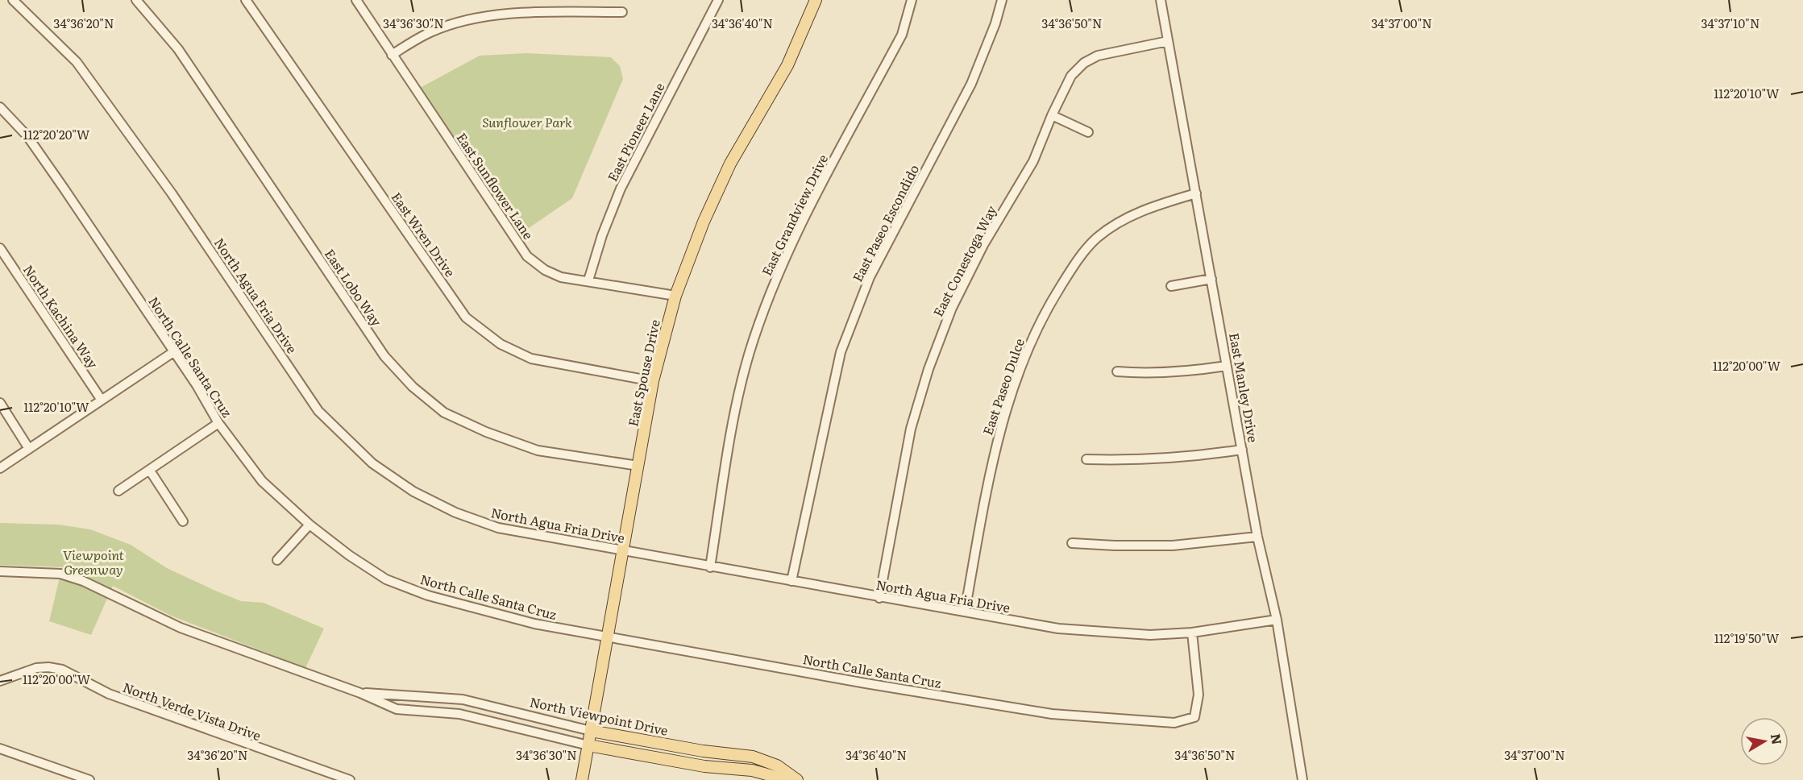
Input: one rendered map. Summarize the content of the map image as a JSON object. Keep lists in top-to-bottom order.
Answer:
{
  "streets": {
    "main road": ["East Spouse Drive", "North Viewpoint Drive"],
    "street": [
      "East Pioneer Lane",
      "East Sunflower Lane",
      "East Grandview Drive",
      "East Paseo Escondido",
      "East Wren Drive",
      "East Conestoga Way",
      "East Lobo Way",
      "North Agua Fria Drive",
      "North Kachina Way",
      "North Calle Santa Cruz",
      "East Paseo Dulce",
      "East Manley Drive",
      "North Verde Vista Drive"
    ]
  },
  "crossings": [
    ["East Pioneer Lane", "East Sunflower Lane"],
    ["East Sunflower Lane", "East Spouse Drive"],
    ["East Grandview Drive", "North Agua Fria Drive"],
    ["East Paseo Escondido", "North Agua Fria Drive"],
    ["East Wren Drive", "East Spouse Drive"],
    ["East Conestoga Way", "North Agua Fria Drive"],
    ["East Conestoga Way", "East Manley Drive"],
    ["East Lobo Way", "East Spouse Drive"],
    ["North Agua Fria Drive", "North Calle Santa Cruz"],
    ["North Agua Fria Drive", "East Spouse Drive"],
    ["North Agua Fria Drive", "East Paseo Dulce"],
    ["North Agua Fria Drive", "East Manley Drive"],
    ["North Calle Santa Cruz", "East Spouse Drive"],
    ["East Spouse Drive", "North Viewpoint Drive"],
    ["East Paseo Dulce", "East Manley Drive"]
  ],
  "parks": ["Sunflower Park", "Viewpoint Greenway"],
  "north": "right",
  "coordinates": [
    "34°36'20\"N",
    "34°36'30\"N",
    "34°36'40\"N",
    "34°36'50\"N",
    "34°37'00\"N",
    "34°37'10\"N",
    "112°20'10\"W",
    "112°20'20\"W",
    "112°20'00\"W",
    "112°19'50\"W"
  ]
}
